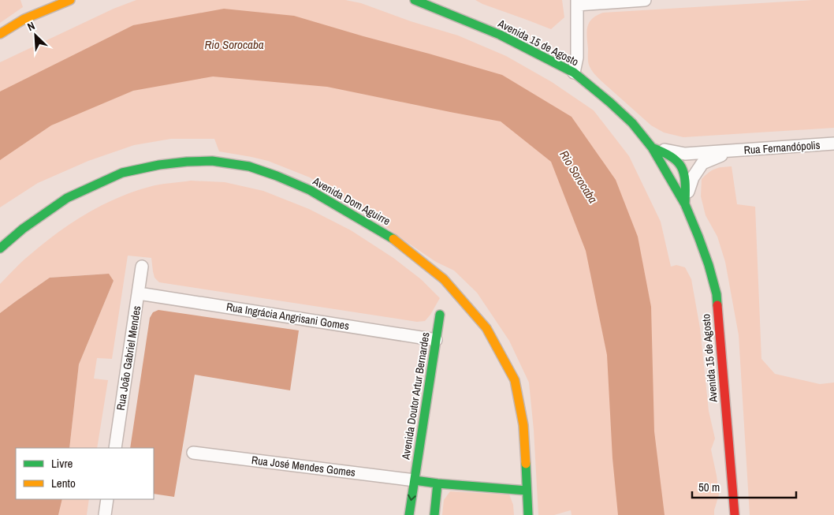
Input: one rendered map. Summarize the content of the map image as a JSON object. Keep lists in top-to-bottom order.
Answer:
{
  "streets": {
    "main road": ["Avenida 15 de Agosto", "Avenida Dom Aguirre", "Avenida Doutor Artur Bernardes"],
    "street": [
      "Rua Fernandópolis",
      "Rua Ingrácia Angrisani Gomes",
      "Rua João Gabriel Mendes",
      "Rua José Mendes Gomes"
    ]
  },
  "crossings": [
    ["Avenida 15 de Agosto", "Rua Fernandópolis"],
    ["Rua Ingrácia Angrisani Gomes", "Rua João Gabriel Mendes"],
    ["Rua Ingrácia Angrisani Gomes", "Avenida Doutor Artur Bernardes"],
    ["Avenida Doutor Artur Bernardes", "Rua José Mendes Gomes"]
  ],
  "water": ["Rio Sorocaba"],
  "legend": ["Livre", "Lento"],
  "scale_bar": "50 m",
  "north": "top left"
}
